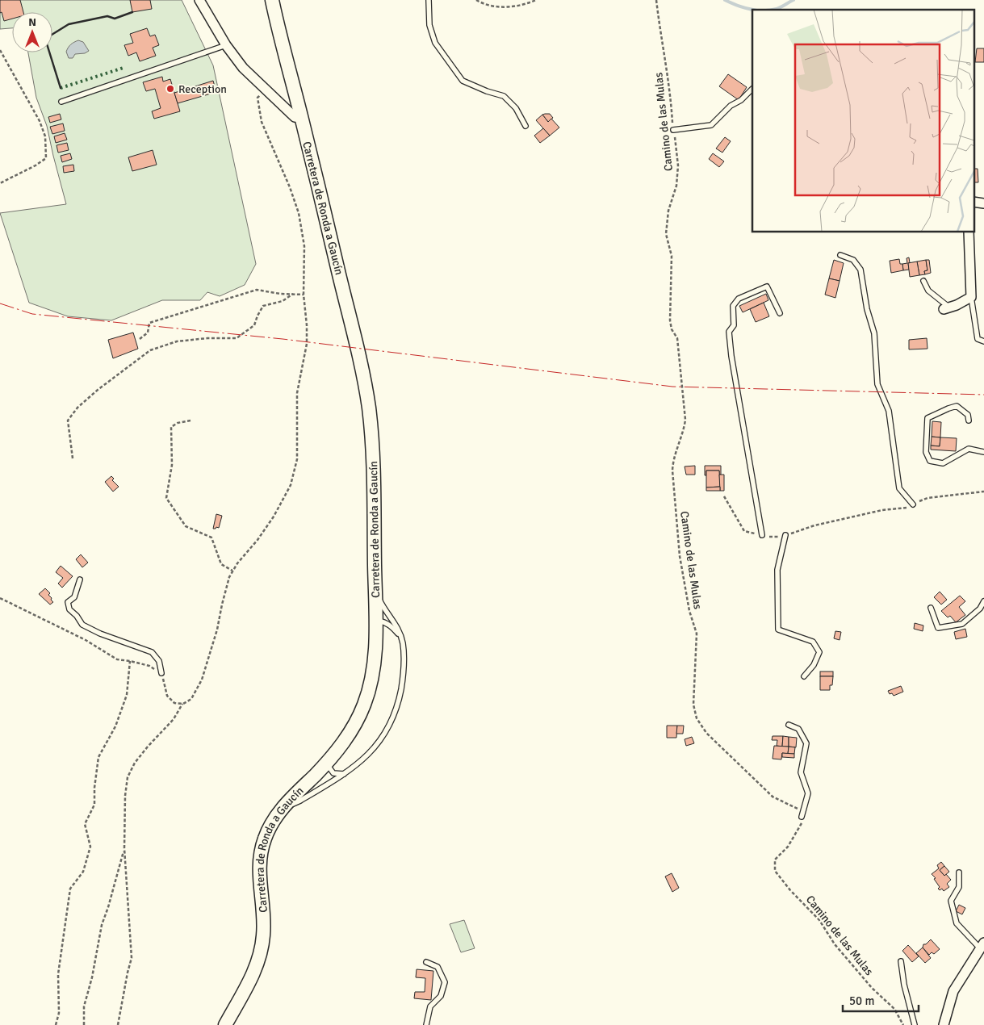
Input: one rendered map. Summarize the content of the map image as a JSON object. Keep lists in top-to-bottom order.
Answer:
{
  "streets": {
    "main road": ["Carretera de Ronda a Gaucín"],
    "path": ["Camino de las Mulas"]
  },
  "places": ["Reception"],
  "scale_bar": "50 m",
  "north": "top"
}
